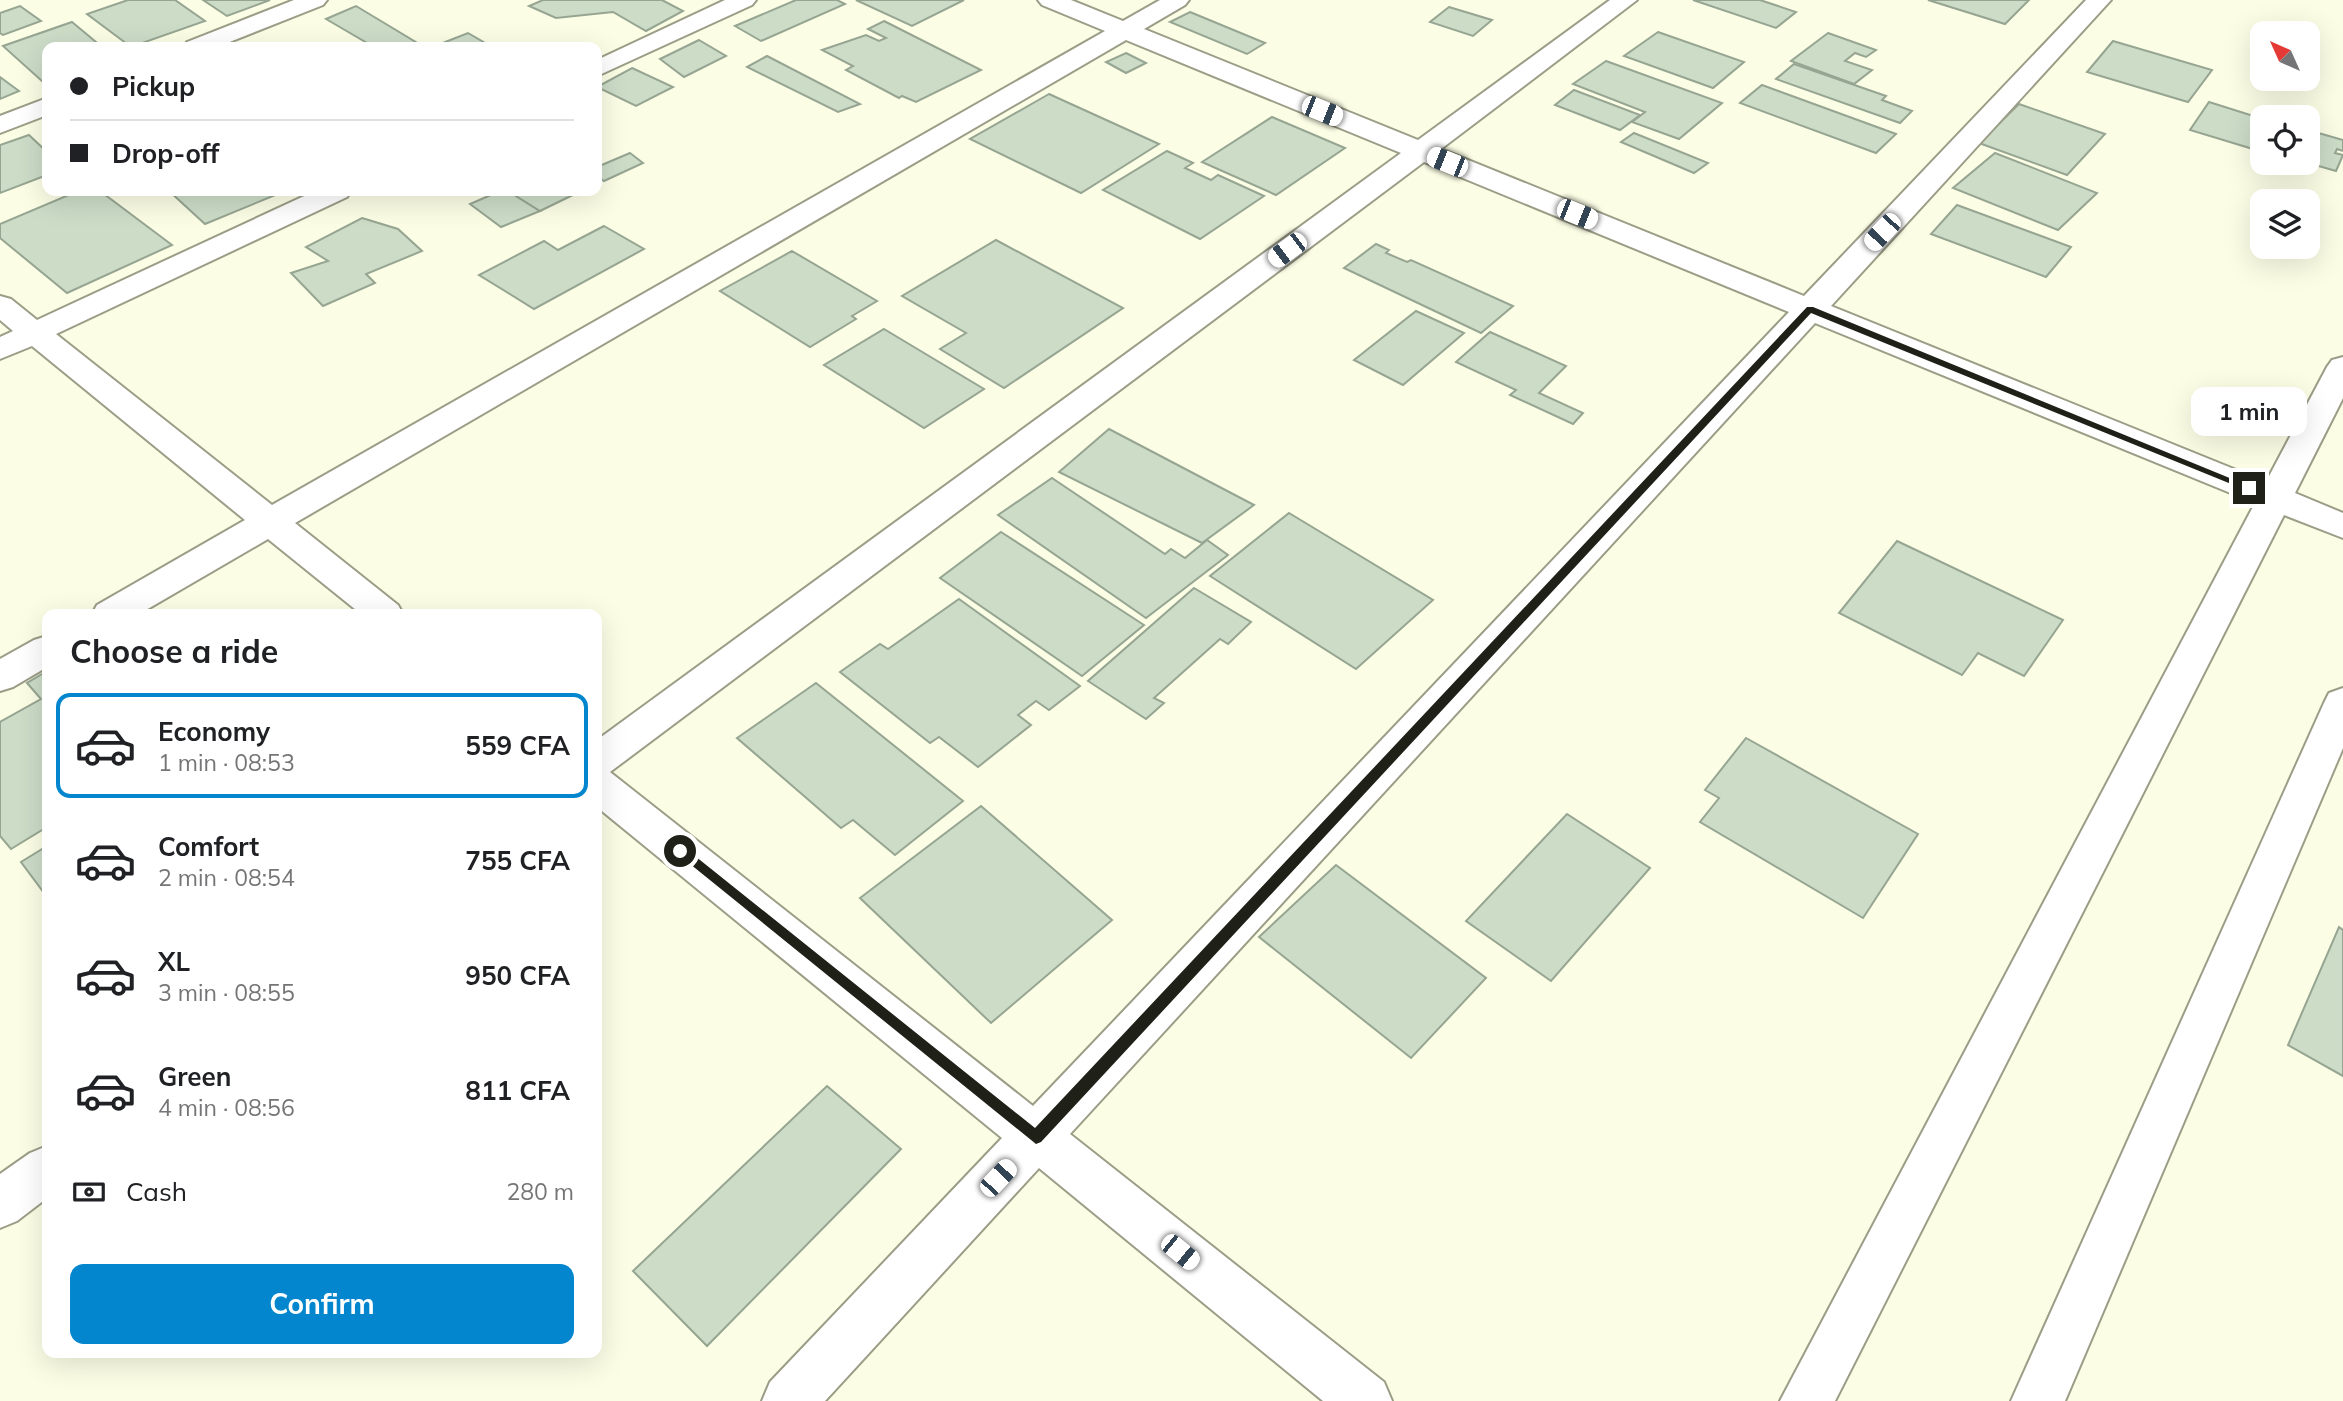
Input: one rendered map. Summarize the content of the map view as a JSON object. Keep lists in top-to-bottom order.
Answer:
{
  "north": "top left",
  "page": {
    "banner": ["Pickup", "Drop-off"],
    "bubble": "1 min",
    "heading": "Choose a ride",
    "list": [
      {
        "name": "Economy",
        "note": "1 min · 08:53",
        "value": "559 CFA"
      },
      {
        "name": "Comfort",
        "note": "2 min · 08:54",
        "value": "755 CFA"
      },
      {
        "name": "XL",
        "note": "3 min · 08:55",
        "value": "950 CFA"
      },
      {
        "name": "Green",
        "note": "4 min · 08:56",
        "value": "811 CFA"
      }
    ],
    "pay": ["Cash", "280 m"],
    "buttons": "Confirm"
  }
}
